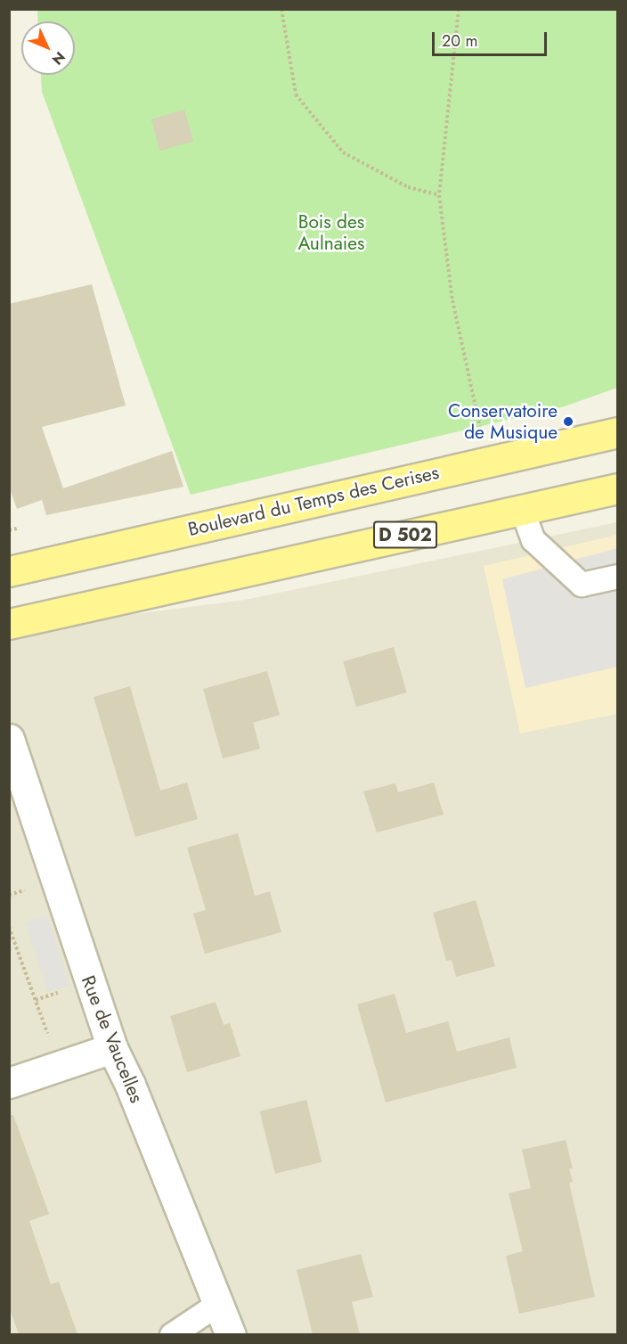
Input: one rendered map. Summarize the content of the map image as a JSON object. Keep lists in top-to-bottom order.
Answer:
{
  "streets": {
    "main road": ["Boulevard du Temps des Cerises", "D 502"],
    "street": ["Rue de Vaucelles"]
  },
  "parks": ["Bois des Aulnaies"],
  "places": ["Conservatoire de Musique"],
  "scale_bar": "20 m",
  "north": "bottom right"
}
